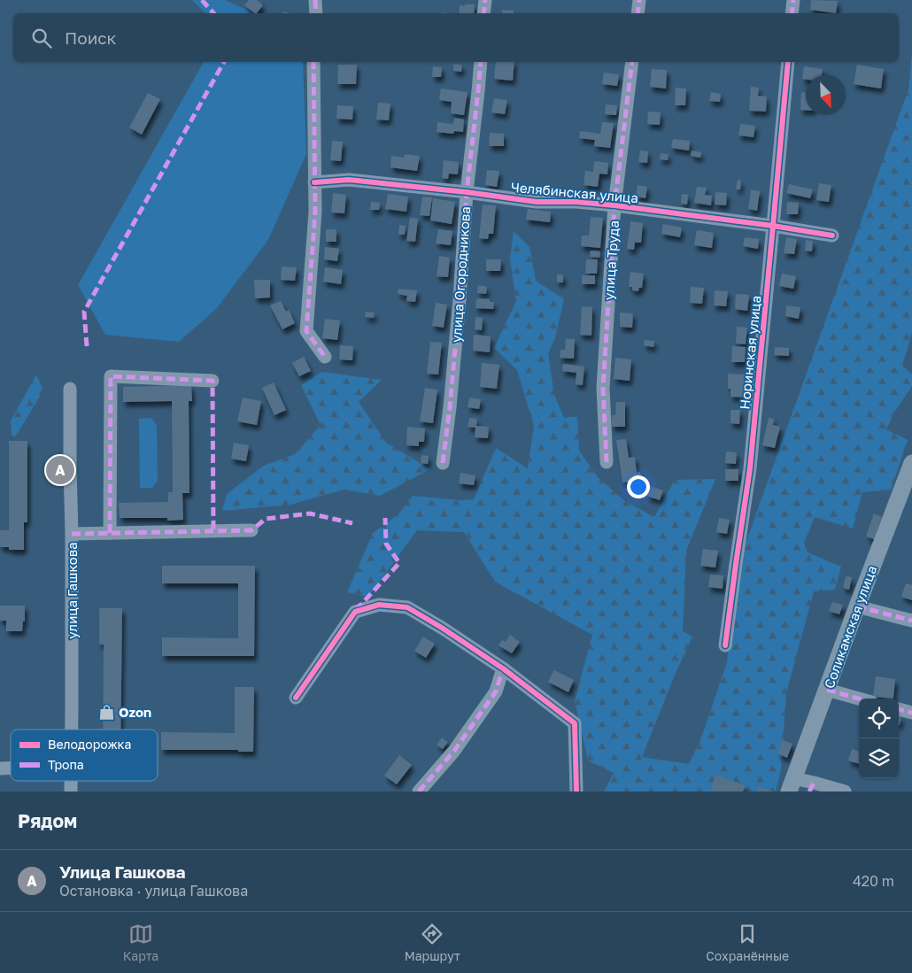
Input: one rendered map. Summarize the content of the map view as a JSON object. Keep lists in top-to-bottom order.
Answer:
{
  "streets": {
    "main road": ["Соликамская улица"],
    "street": [
      "Челябинская улица",
      "улица Труда",
      "улица Огородникова",
      "Норинская улица",
      "улица Гашкова"
    ]
  },
  "crossings": [
    ["Челябинская улица", "улица Труда"],
    ["Челябинская улица", "улица Огородникова"],
    ["Челябинская улица", "Норинская улица"]
  ],
  "places": {
    "shop": ["Ozon"]
  },
  "legend": ["Велодорожка", "Тропа"],
  "north": "bottom right",
  "page": {
    "search": "Поиск",
    "pins": "A",
    "heading": "Рядом",
    "list": [
      {
        "mark": "A",
        "name": "Улица Гашкова",
        "note": "Остановка · улица Гашкова",
        "value": "420 m"
      }
    ],
    "nav": ["Карта", "Маршрут", "Сохранённые"]
  }
}
